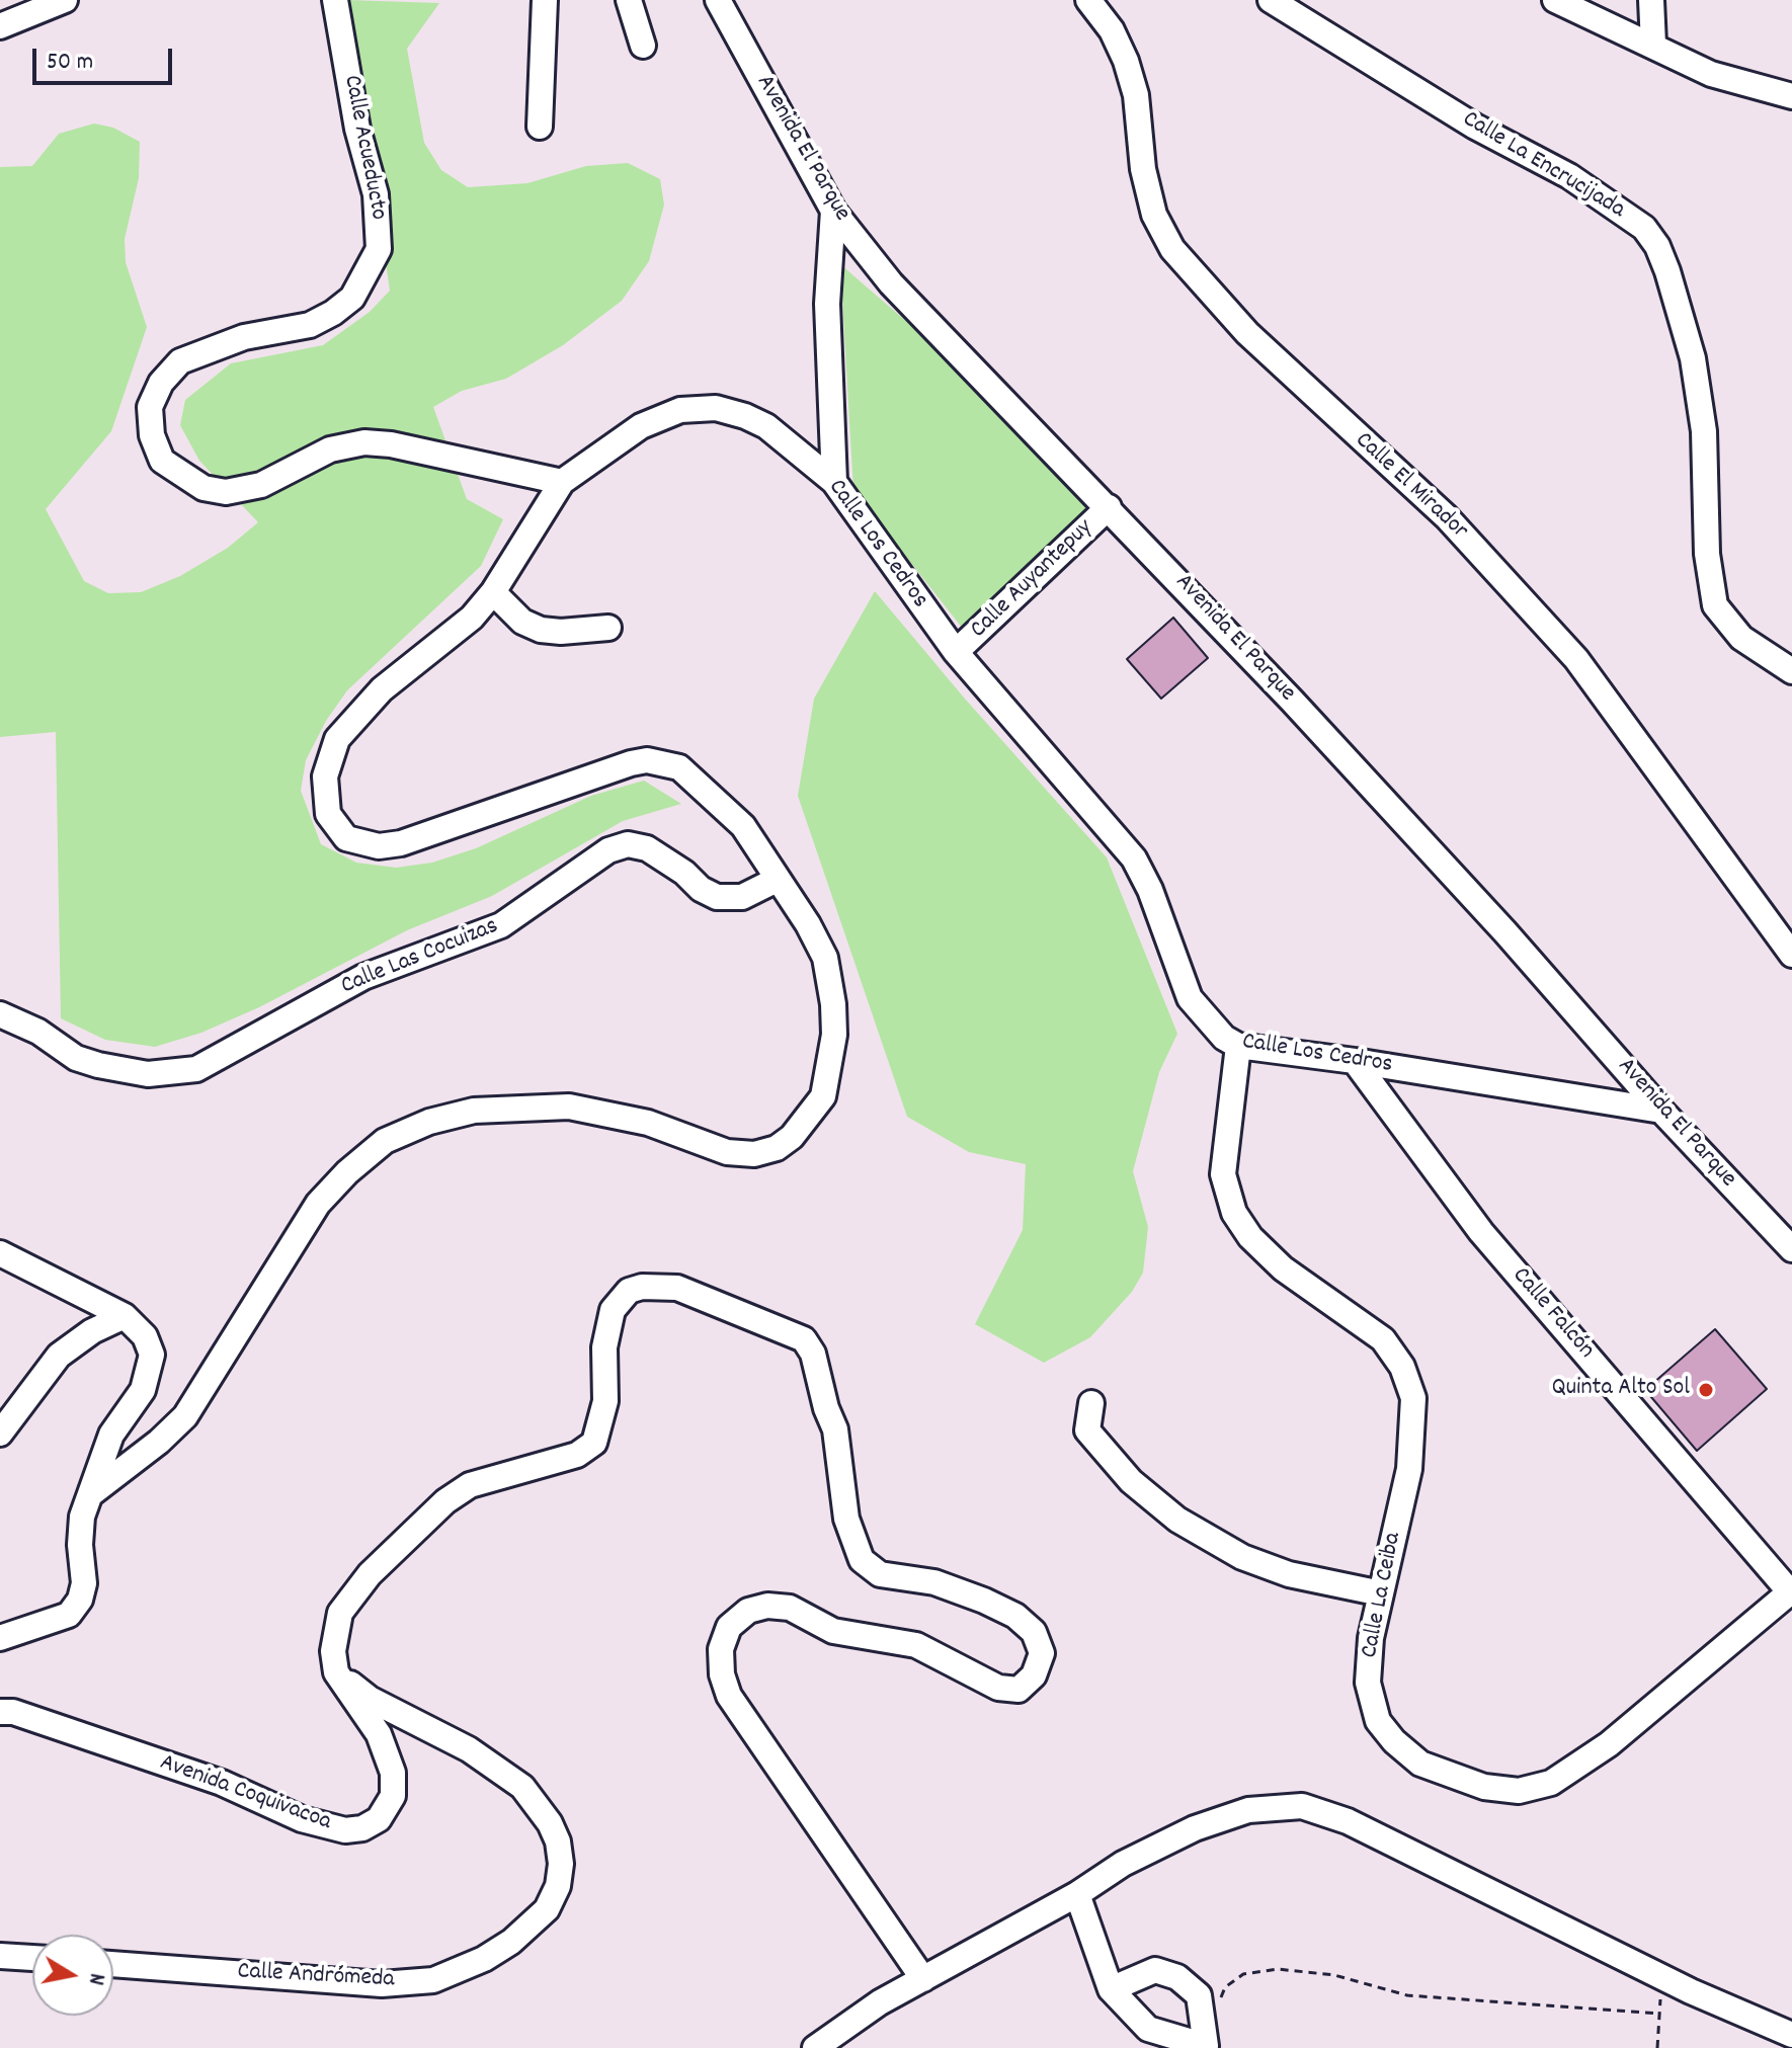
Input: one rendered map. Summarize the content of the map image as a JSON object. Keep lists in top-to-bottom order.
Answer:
{
  "streets": {
    "street": [
      "Calle Acueducto",
      "Avenida El Parque",
      "Calle La Encrucijada",
      "Calle El Mirador",
      "Calle Los Cedros",
      "Calle Auyantepuy",
      "Calle Las Cocuizas",
      "Calle Falcón",
      "Calle La Ceiba",
      "Avenida Coquivacoa",
      "Calle Andrómeda"
    ]
  },
  "crossings": [
    ["Calle Acueducto", "Calle Los Cedros"],
    ["Avenida El Parque", "Calle Los Cedros"],
    ["Avenida El Parque", "Calle Auyantepuy"],
    ["Calle Los Cedros", "Calle Auyantepuy"],
    ["Calle Los Cedros", "Calle Las Cocuizas"],
    ["Calle Los Cedros", "Calle Falcón"],
    ["Calle Los Cedros", "Calle La Ceiba"],
    ["Calle Falcón", "Calle La Ceiba"],
    ["Avenida Coquivacoa", "Calle Andrómeda"]
  ],
  "places": ["Quinta Alto Sol"],
  "scale_bar": "50 m",
  "north": "right"
}
